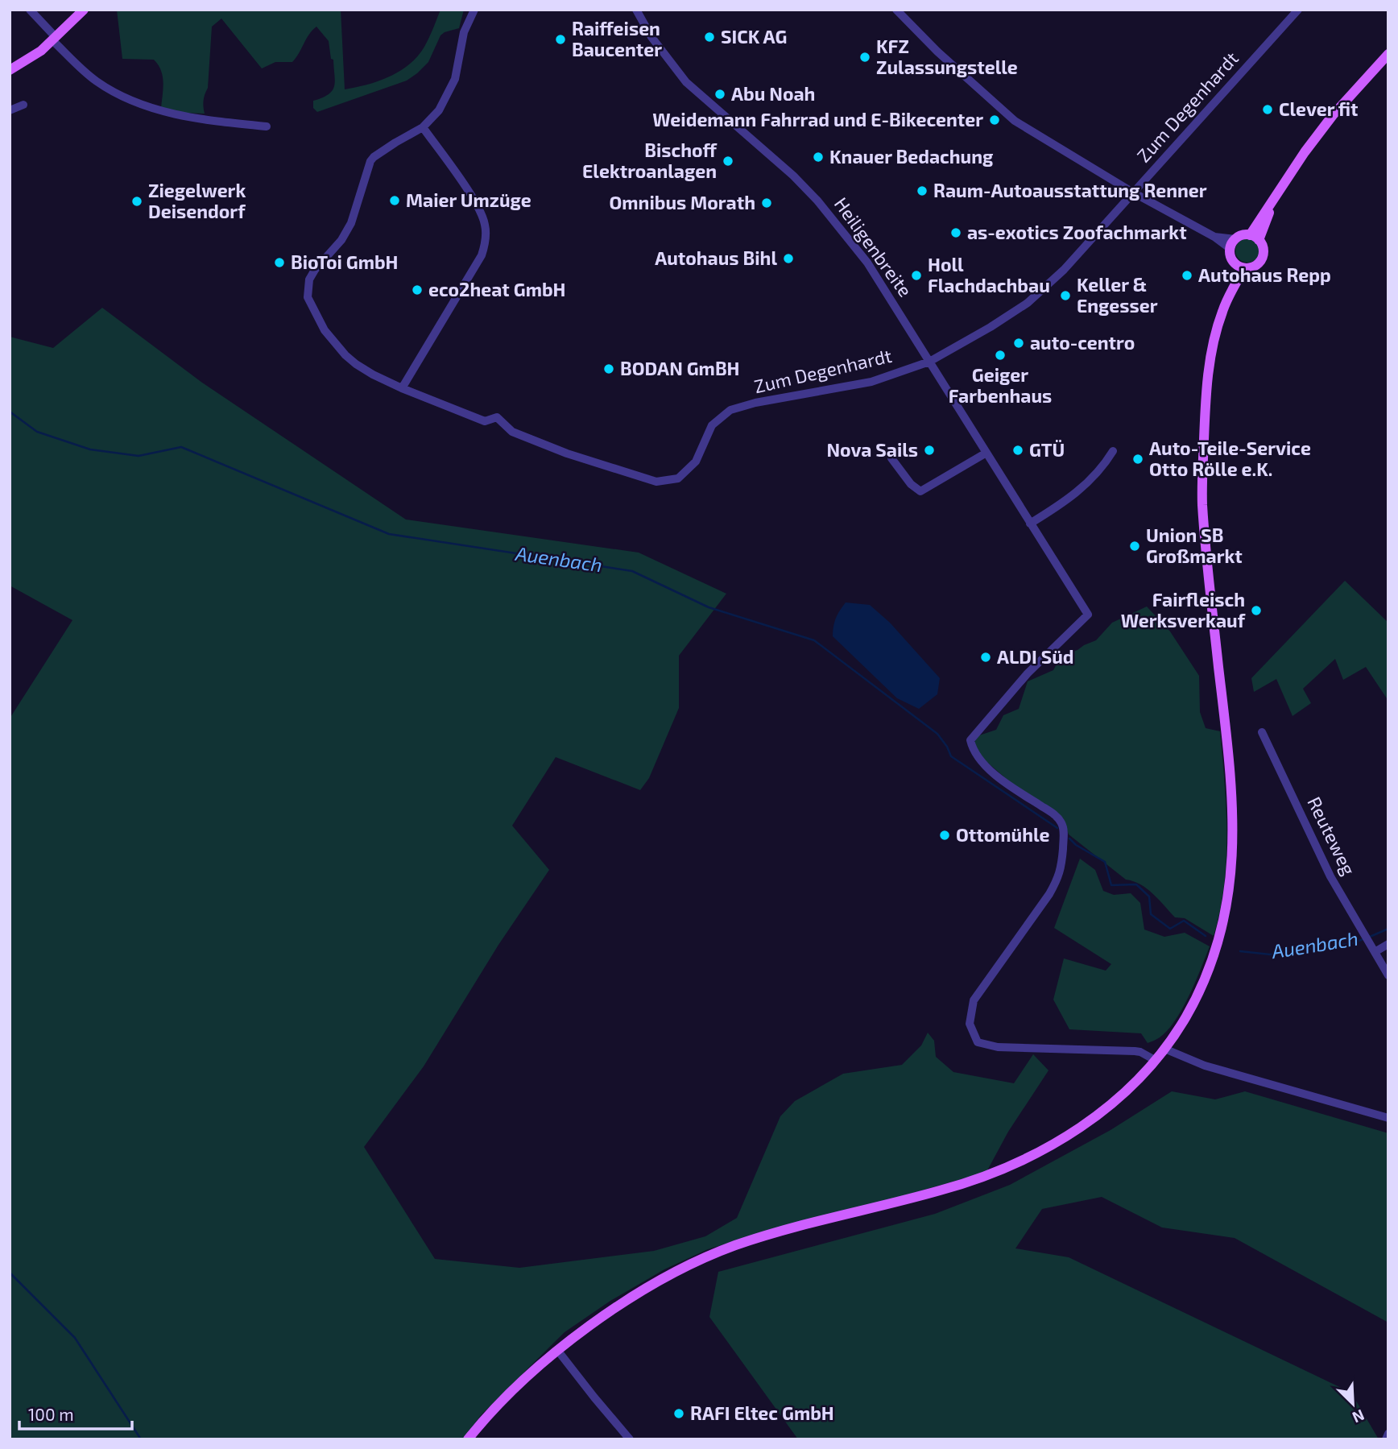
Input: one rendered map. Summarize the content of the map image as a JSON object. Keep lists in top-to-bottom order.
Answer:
{
  "streets": {
    "street": ["Zum Degenhardt", "Heiligenbreite", "Reuteweg"]
  },
  "crossings": [
    ["Zum Degenhardt", "Heiligenbreite"]
  ],
  "water": ["Auenbach"],
  "places": [
    "SICK AG",
    "Raiffeisen Baucenter",
    "KFZ Zulassungstelle",
    "Abu Noah",
    "Clever fit",
    "Weidemann Fahrrad und E-Bikecenter",
    "Knauer Bedachung",
    "Bischoff Elektroanlagen",
    "Raum-Autoausstattung Renner",
    "Maier Umzüge",
    "Ziegelwerk Deisendorf",
    "Omnibus Morath",
    "as-exotics Zoofachmarkt",
    "Autohaus Bihl",
    "BioToi GmbH",
    "Holl Flachdachbau",
    "Autohaus Repp",
    "eco2heat GmbH",
    "Keller & Engesser",
    "auto-centro",
    "Geiger Farbenhaus",
    "BODAN GmBH",
    "Nova Sails",
    "GTÜ",
    "Auto-Teile-Service Otto Rölle e.K.",
    "Union SB Großmarkt",
    "Fairfleisch Werksverkauf",
    "ALDI Süd",
    "Ottomühle",
    "RAFI Eltec GmbH"
  ],
  "scale_bar": "100 m",
  "north": "bottom right"
}
